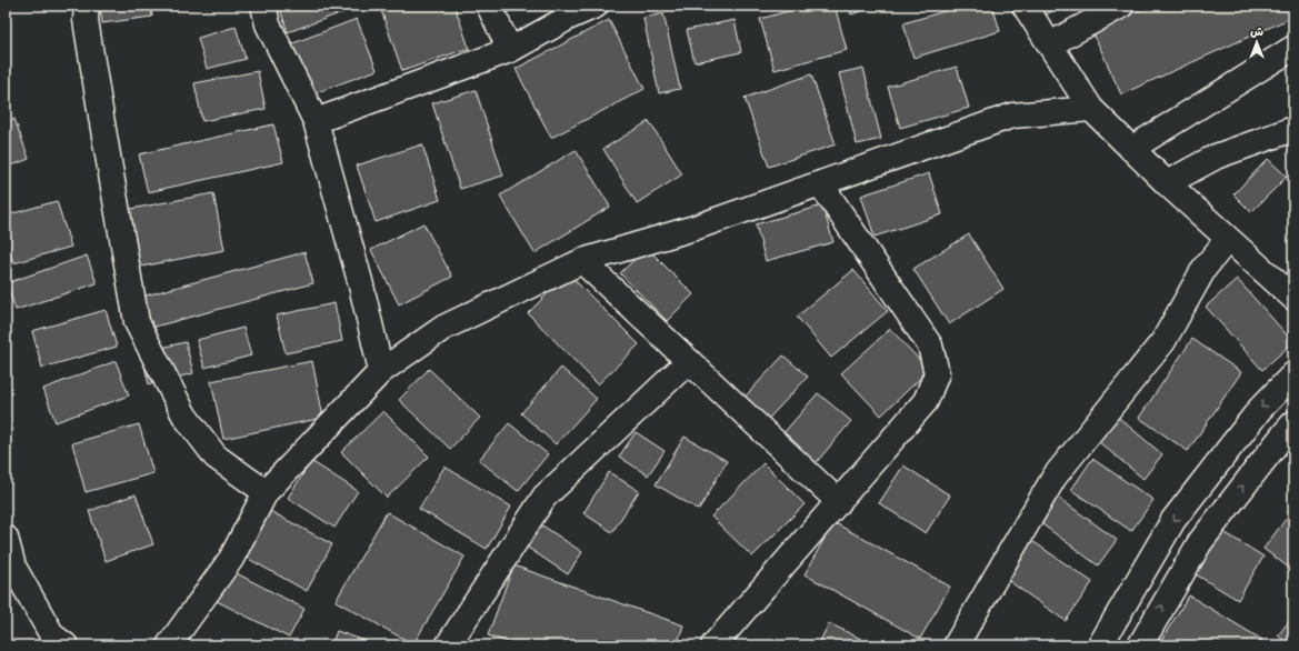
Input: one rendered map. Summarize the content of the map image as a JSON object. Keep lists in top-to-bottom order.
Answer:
{
  "north": "top"
}
